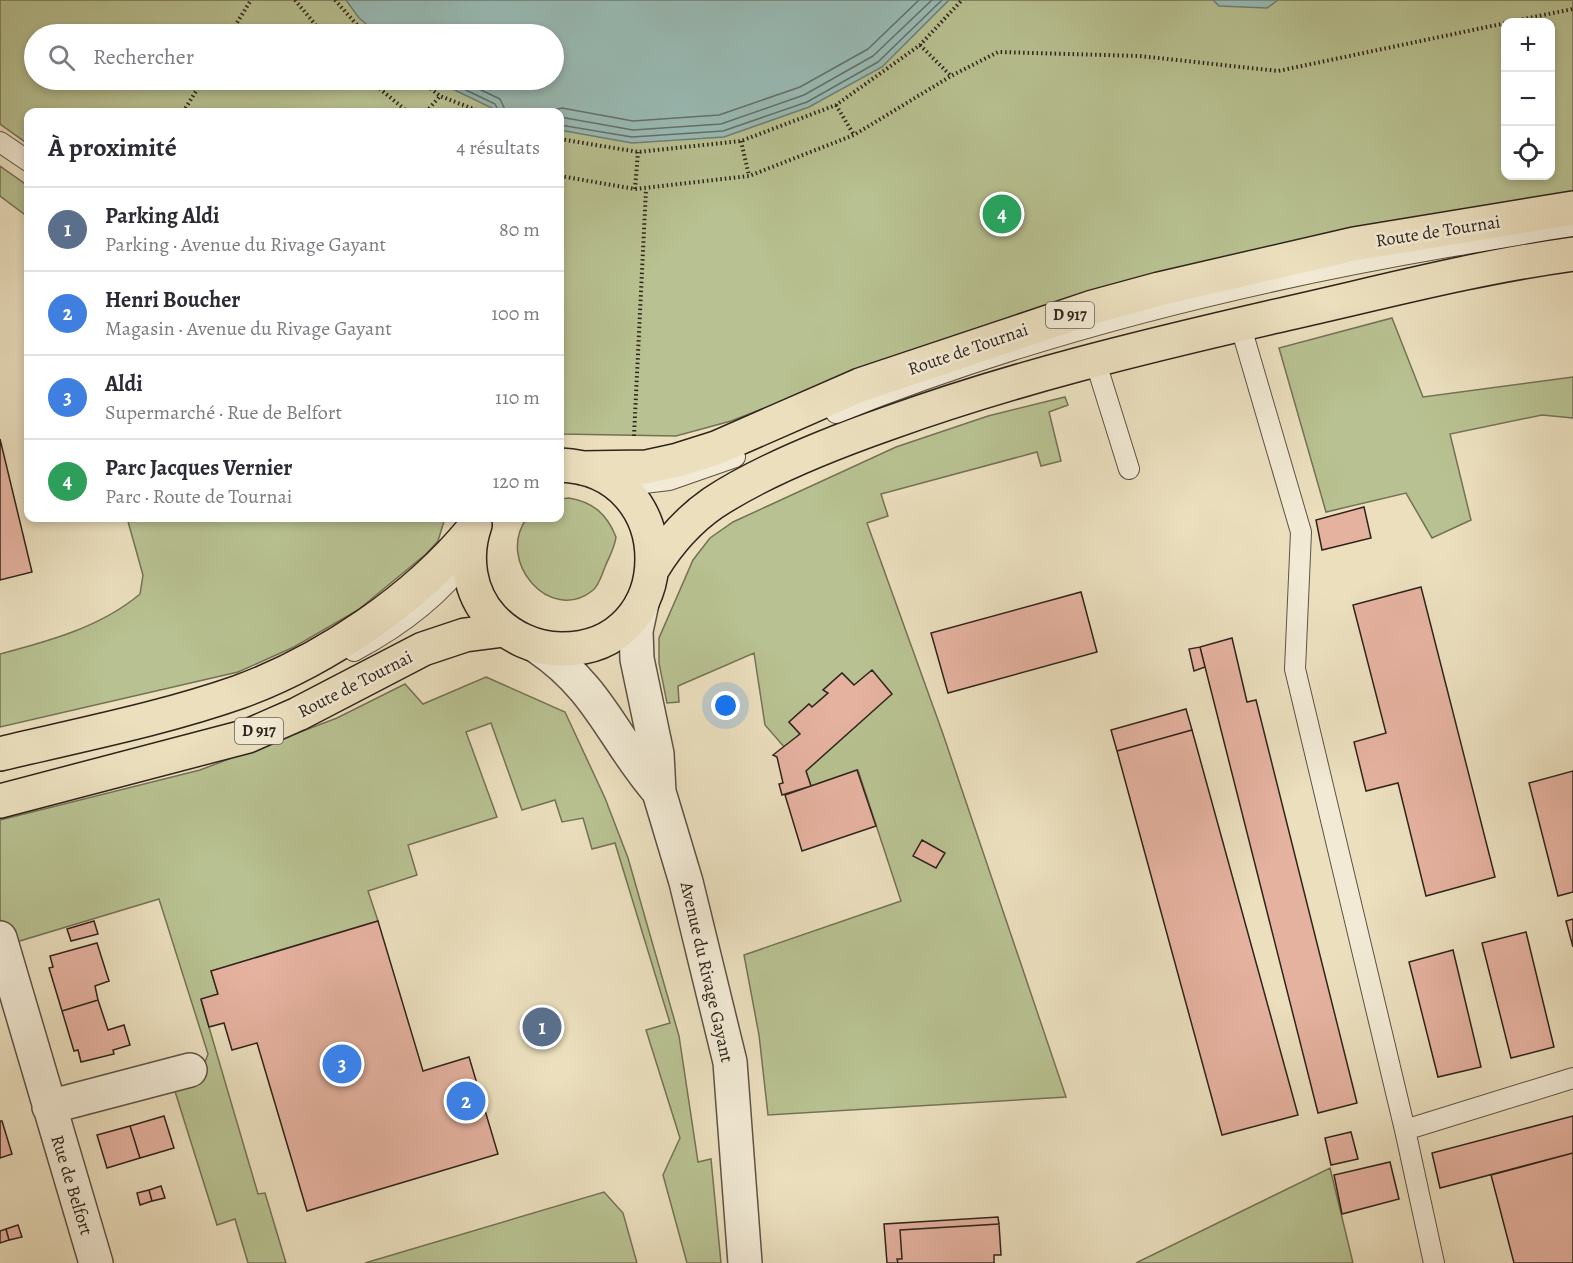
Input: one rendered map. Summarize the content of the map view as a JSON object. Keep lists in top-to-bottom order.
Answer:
{
  "streets": {
    "main road": ["Route de Tournai", "D 917"],
    "street": ["Avenue du Rivage Gayant", "Rue de Belfort"]
  },
  "page": {
    "map_buttons": ["+", "−"],
    "search": "Rechercher",
    "heading": ["À proximité", "4 résultats"],
    "list": [
      {
        "mark": "1",
        "name": "Parking Aldi",
        "note": "Parking · Avenue du Rivage Gayant",
        "value": "80 m"
      },
      {
        "mark": "2",
        "name": "Henri Boucher",
        "note": "Magasin · Avenue du Rivage Gayant",
        "value": "100 m"
      },
      {
        "mark": "3",
        "name": "Aldi",
        "note": "Supermarché · Rue de Belfort",
        "value": "110 m"
      },
      {
        "mark": "4",
        "name": "Parc Jacques Vernier",
        "note": "Parc · Route de Tournai",
        "value": "120 m"
      }
    ],
    "pins": [
      "4",
      "1",
      "3",
      "2"
    ]
  }
}
